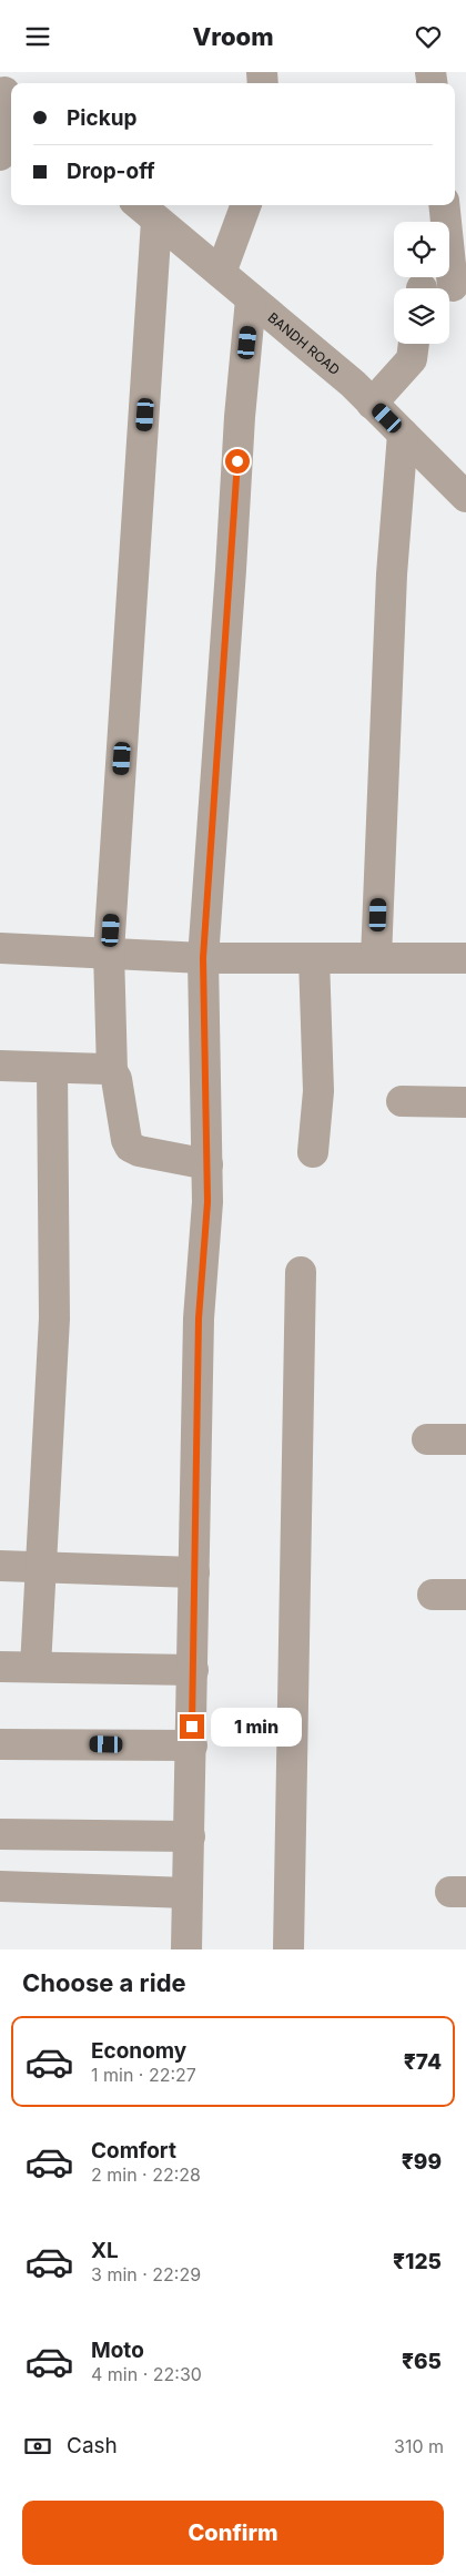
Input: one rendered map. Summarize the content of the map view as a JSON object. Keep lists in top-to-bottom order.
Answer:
{
  "streets": {
    "street": ["BANDH ROAD"]
  },
  "page": {
    "header": "Vroom",
    "banner": ["Pickup", "Drop-off"],
    "bubble": "1 min",
    "heading": "Choose a ride",
    "list": [
      {
        "name": "Economy",
        "note": "1 min · 22:27",
        "value": "₹74"
      },
      {
        "name": "Comfort",
        "note": "2 min · 22:28",
        "value": "₹99"
      },
      {
        "name": "XL",
        "note": "3 min · 22:29",
        "value": "₹125"
      },
      {
        "name": "Moto",
        "note": "4 min · 22:30",
        "value": "₹65"
      }
    ],
    "pay": ["Cash", "310 m"],
    "buttons": "Confirm"
  }
}
